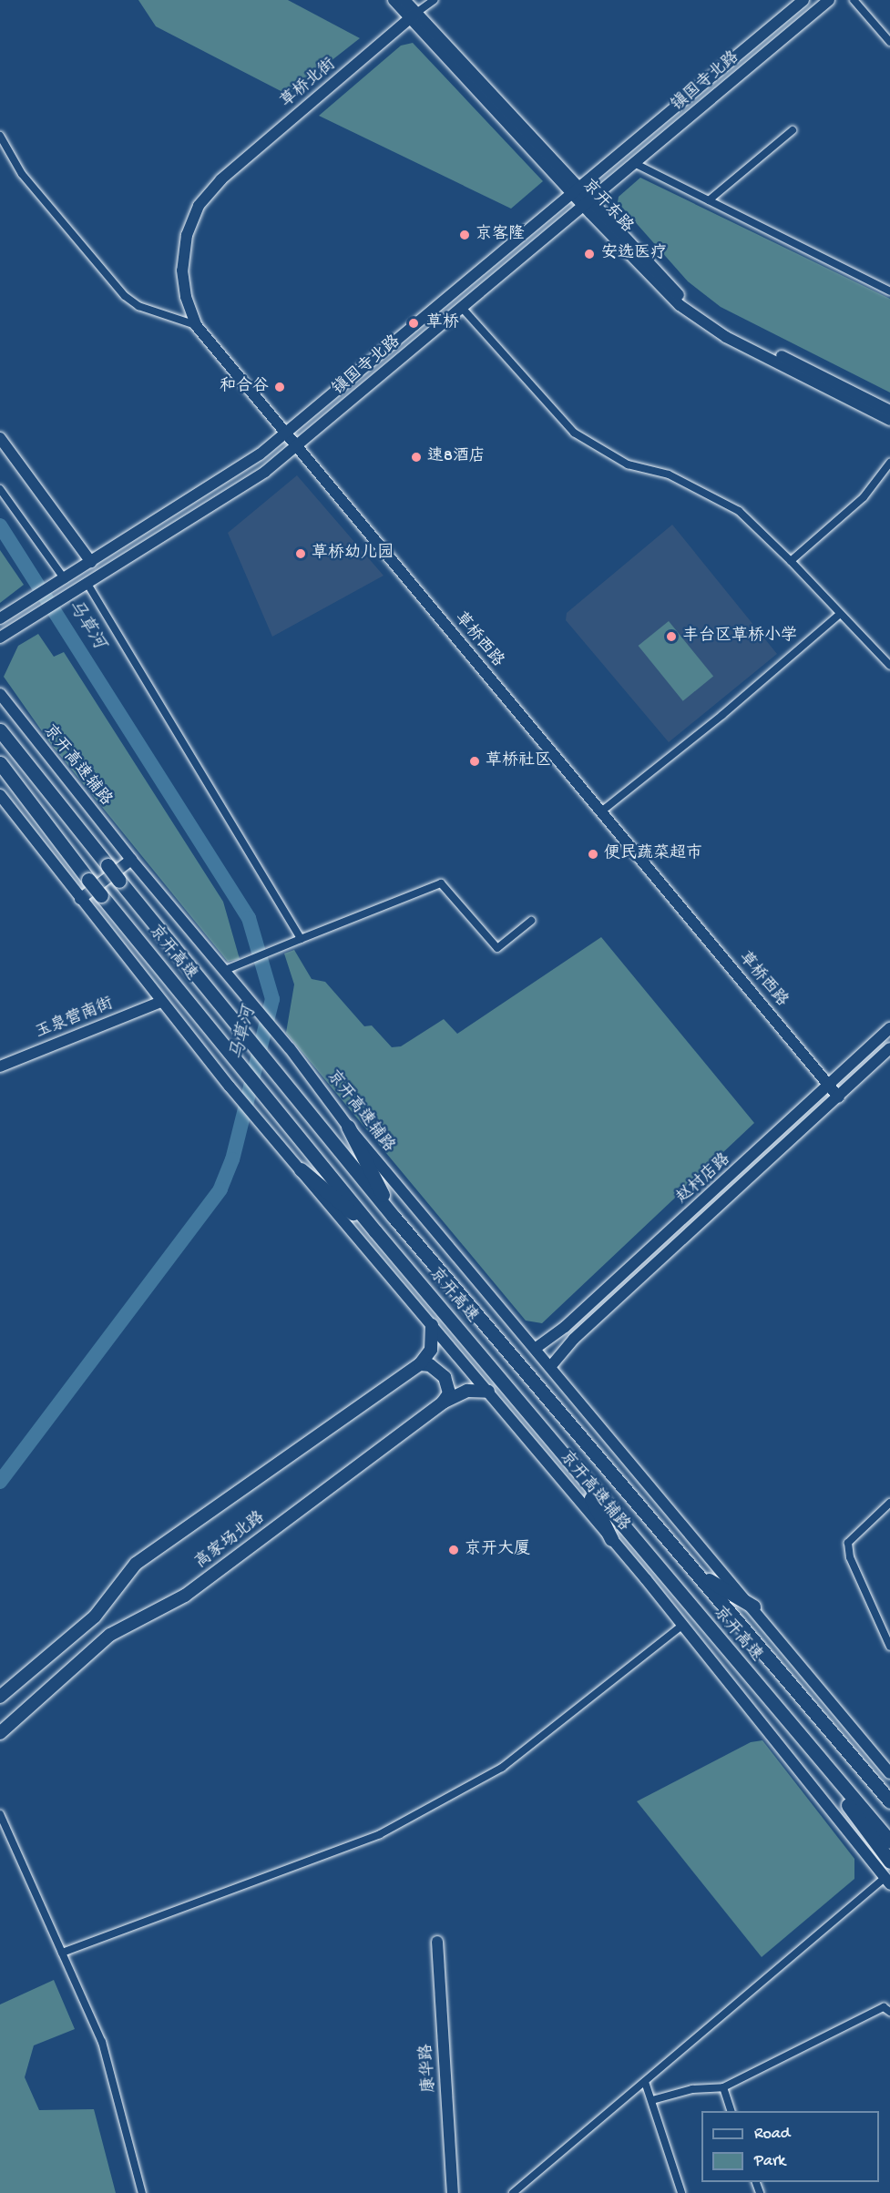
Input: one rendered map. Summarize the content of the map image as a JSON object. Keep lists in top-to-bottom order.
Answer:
{
  "streets": {
    "highway": ["京开高速"],
    "main road": ["高家场北路"],
    "street": [
      "镇国寺北路",
      "草桥北街",
      "京开东路",
      "草桥西路",
      "京开高速辅路",
      "玉泉营南街",
      "赵村店路",
      "康华路"
    ]
  },
  "crossings": [
    ["镇国寺北路", "京开东路"],
    ["镇国寺北路", "草桥西路"],
    ["草桥北街", "京开东路"],
    ["草桥北街", "草桥西路"],
    ["草桥西路", "赵村店路"],
    ["京开高速辅路", "玉泉营南街"],
    ["京开高速辅路", "赵村店路"],
    ["京开高速辅路", "高家场北路"]
  ],
  "water": ["马草河"],
  "places": [
    "京客隆",
    "安选医疗",
    "草桥",
    "和合谷",
    "速8酒店",
    "草桥幼儿园",
    "丰台区草桥小学",
    "草桥社区",
    "便民蔬菜超市",
    "京开大厦"
  ],
  "legend": ["Road", "Park"]
}
